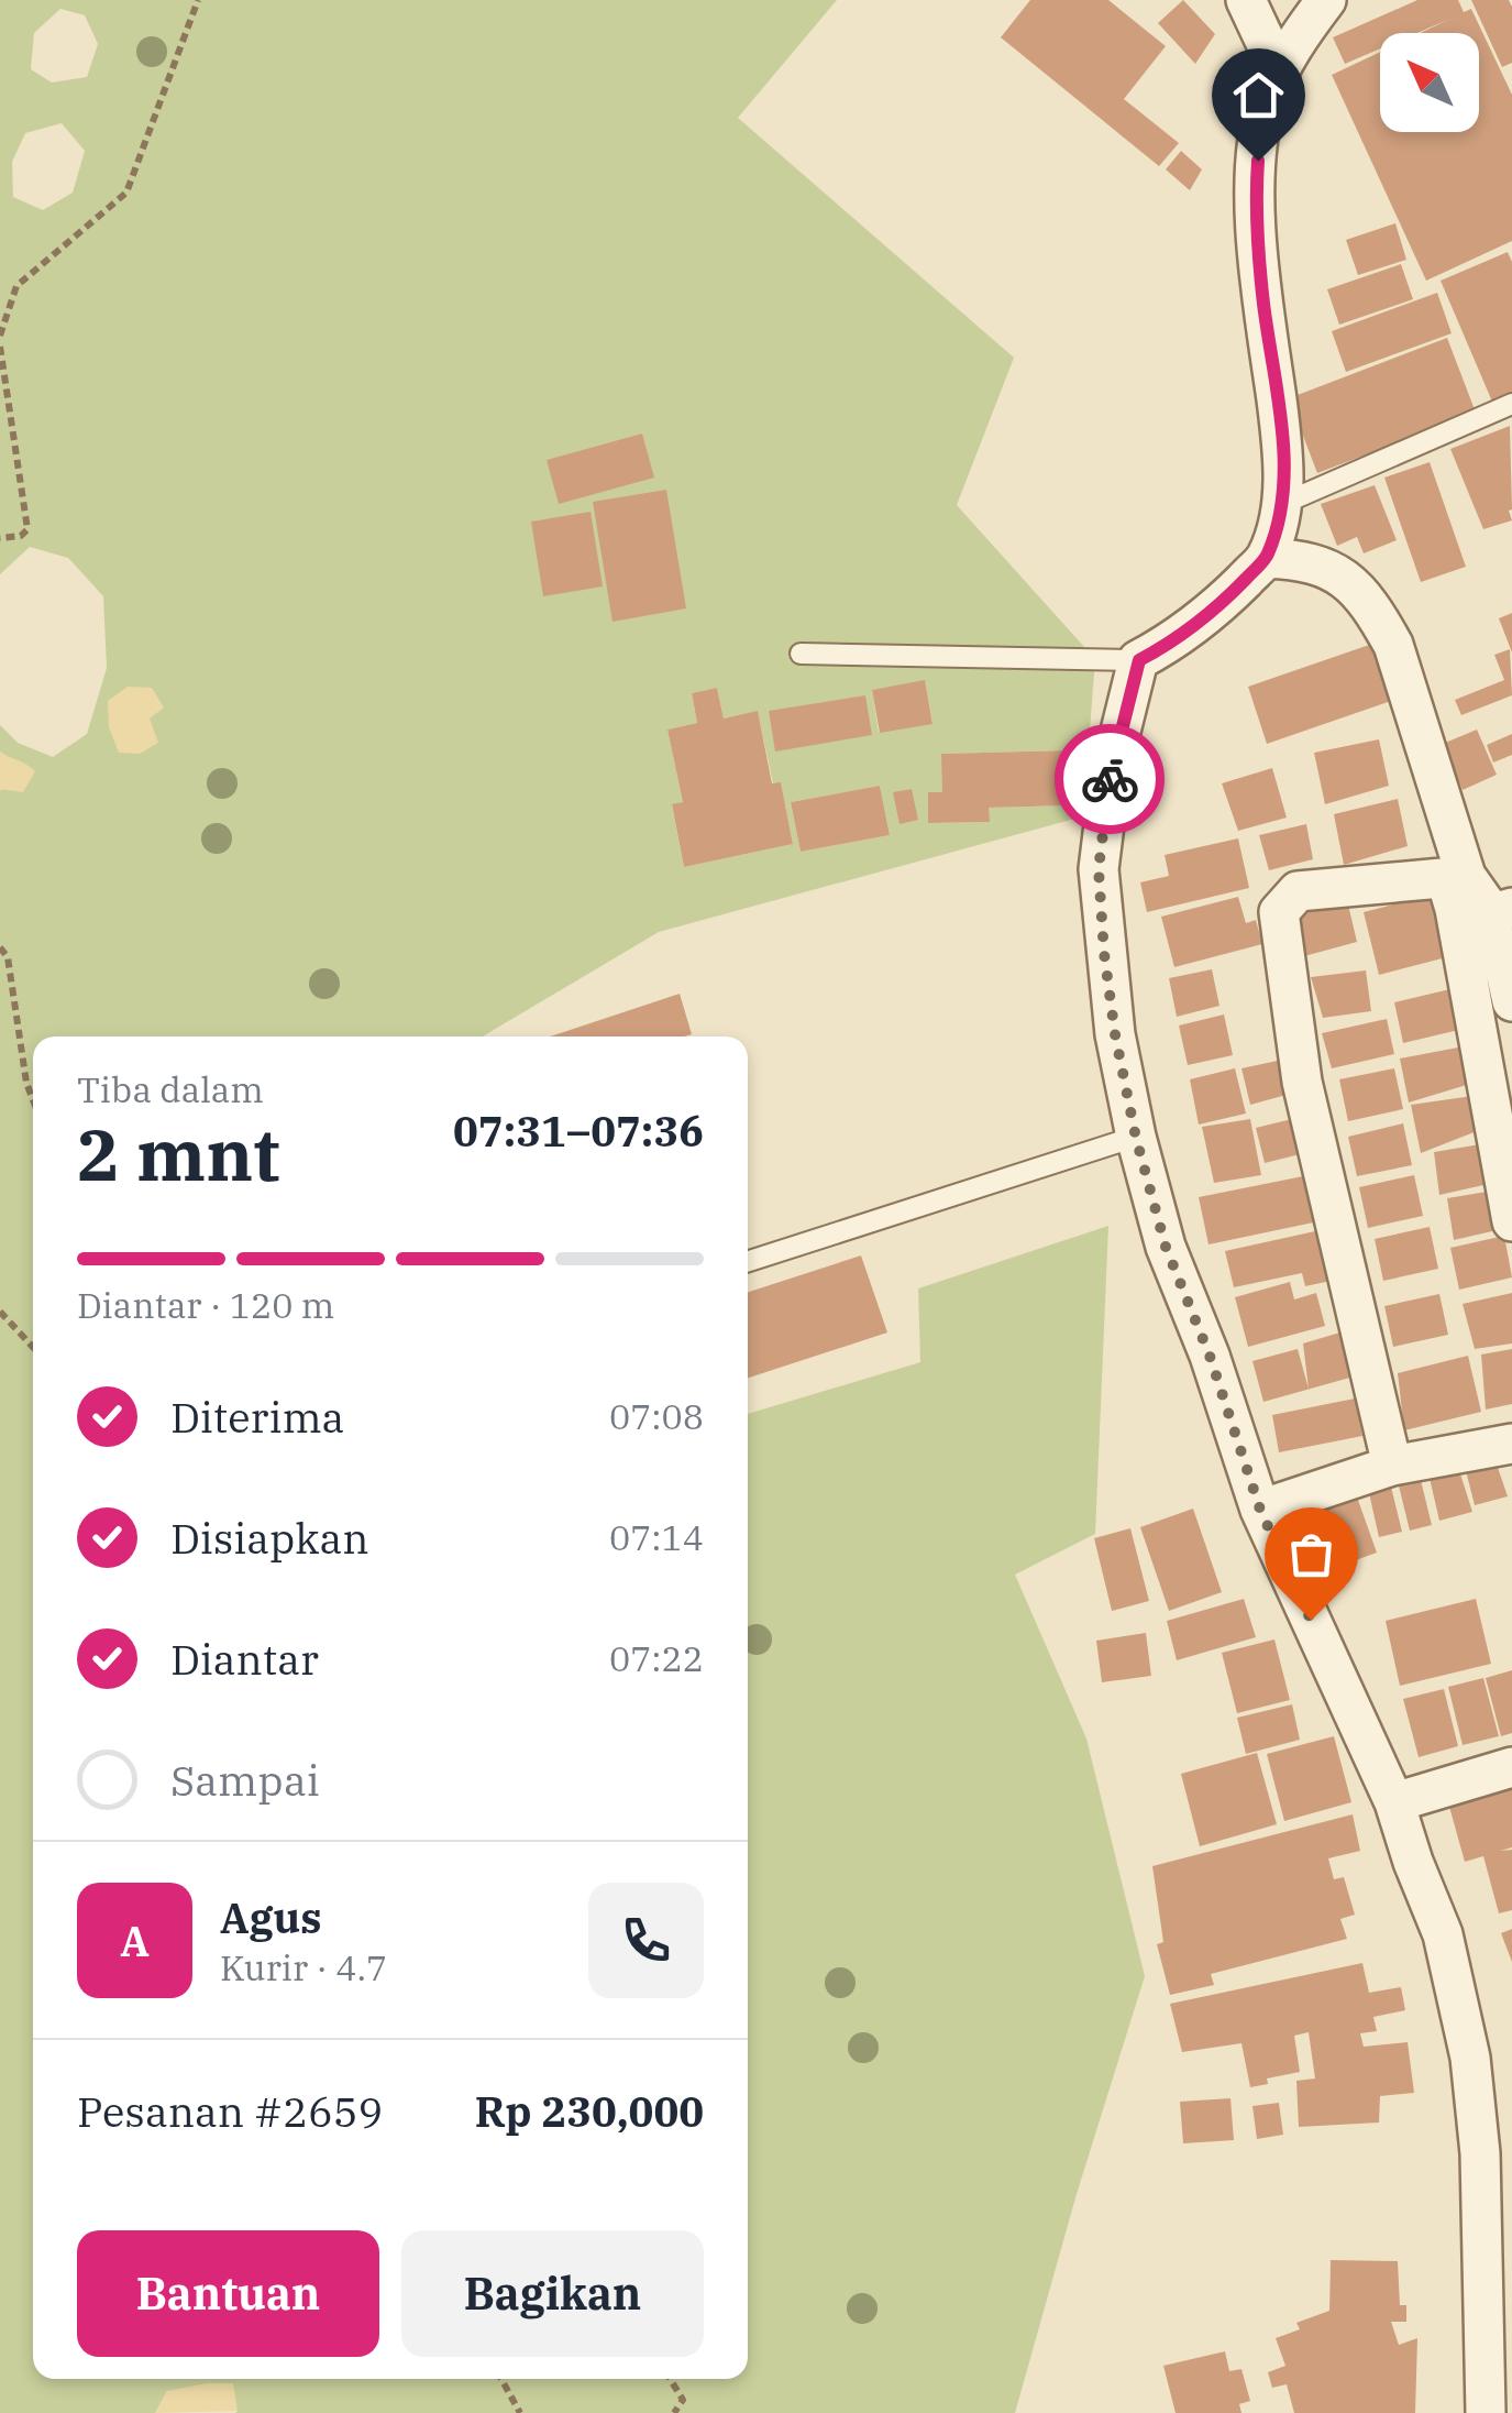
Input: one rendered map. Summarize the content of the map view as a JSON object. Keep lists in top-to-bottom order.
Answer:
{
  "north": "top left",
  "page": {
    "heading": ["2 mnt", "Tiba dalam", "07:31–07:36"],
    "panel": [
      "Agus",
      "Kurir · 4.7",
      "Pesanan #2659",
      "Rp 230,000"
    ],
    "bar": "Diantar · 120 m",
    "list": [
      ["Diterima", "07:08"],
      ["Disiapkan", "07:14"],
      ["Diantar", "07:22"],
      "Sampai"
    ],
    "round": "A",
    "buttons": ["Bantuan", "Bagikan"]
  }
}
